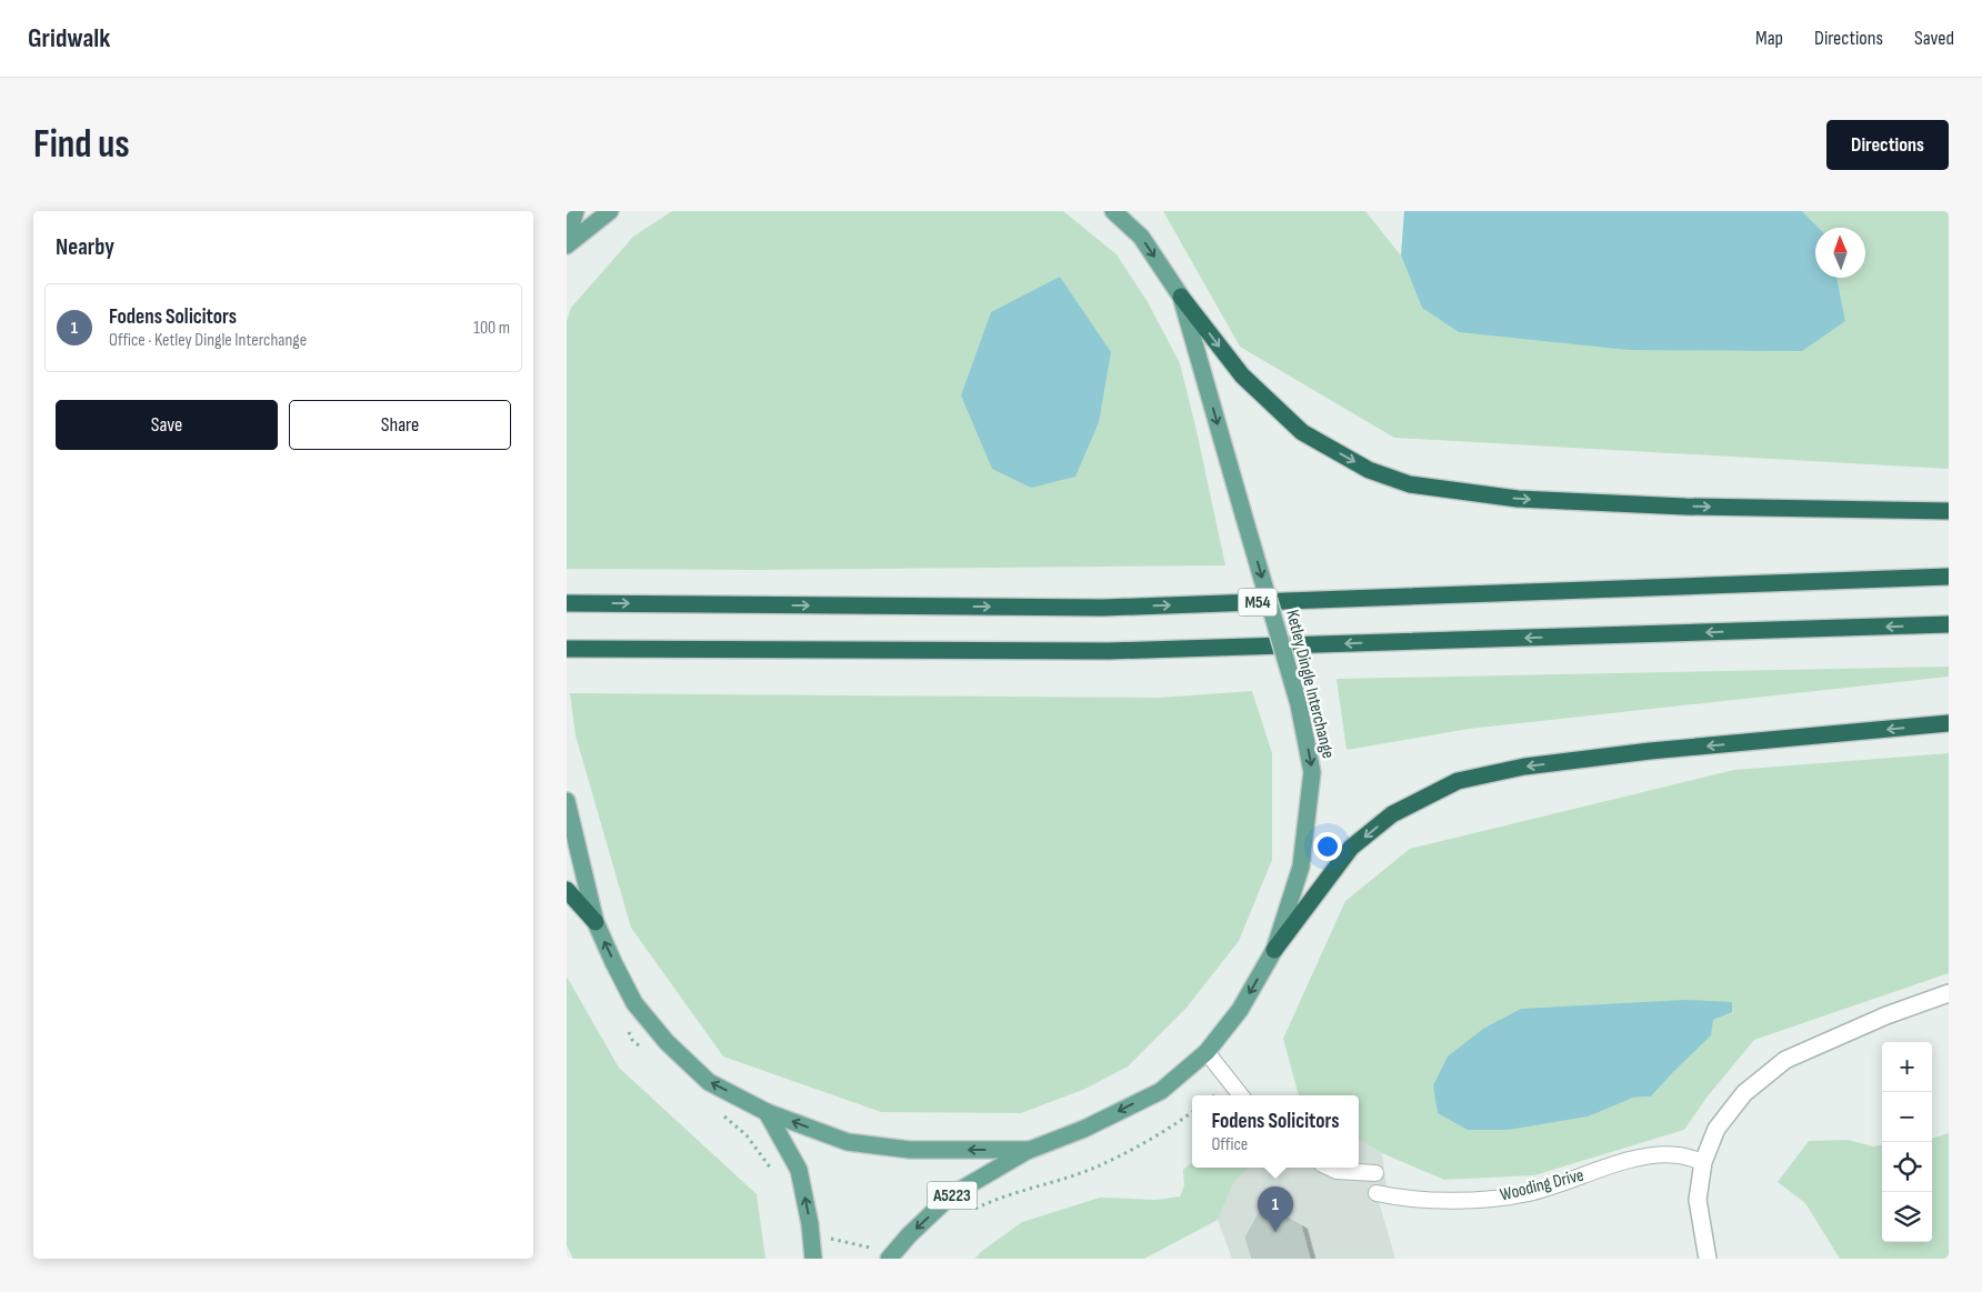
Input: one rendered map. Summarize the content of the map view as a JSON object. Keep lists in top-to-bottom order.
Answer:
{
  "streets": {
    "highway": ["M54"],
    "main road": ["Ketley Dingle Interchange", "A5223"],
    "lane": ["Wooding Drive"]
  },
  "crossings": [
    ["Ketley Dingle Interchange", "A5223"]
  ],
  "north": "top",
  "page": {
    "header": "Gridwalk",
    "nav": ["Map", "Directions", "Saved"],
    "buttons": [
      "Directions",
      ["Save", "Share"]
    ],
    "title": "Find us",
    "heading": "Nearby",
    "list": [
      {
        "mark": "1",
        "name": "Fodens Solicitors",
        "note": "Office · Ketley Dingle Interchange",
        "value": "100 m"
      }
    ],
    "map_buttons": ["+", "−"],
    "popup": ["Fodens Solicitors", "Office"],
    "pins": "1"
  }
}
